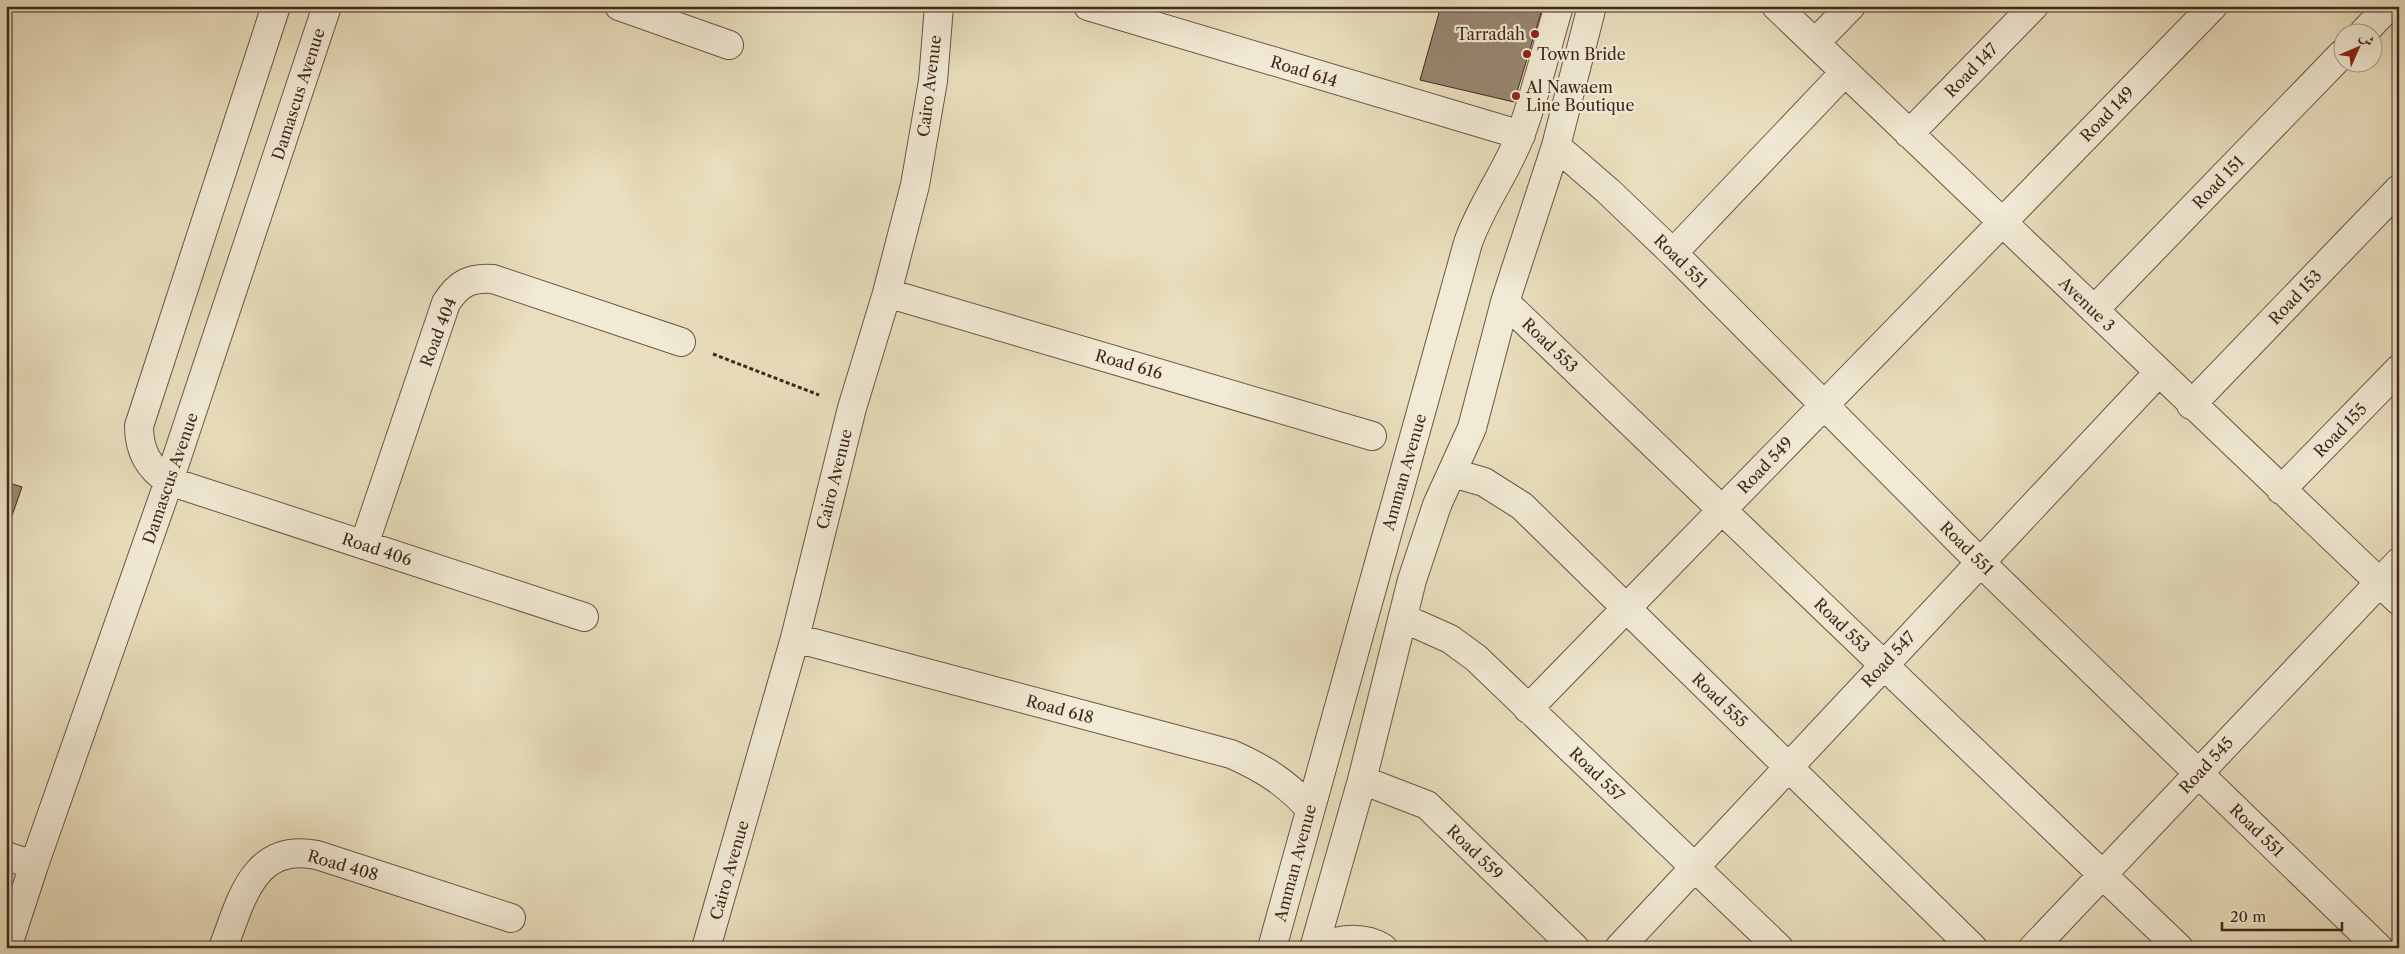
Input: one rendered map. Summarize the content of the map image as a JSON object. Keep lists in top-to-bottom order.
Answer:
{
  "streets": {
    "street": [
      "Road 147",
      "Road 614",
      "Cairo Avenue",
      "Damascus Avenue",
      "Road 149",
      "Road 151",
      "Road 551",
      "Road 153",
      "Avenue 3",
      "Road 404",
      "Road 553",
      "Road 616",
      "Road 155",
      "Road 549",
      "Amman Avenue",
      "Road 406",
      "Road 547",
      "Road 555",
      "Road 618",
      "Road 545",
      "Road 557",
      "Road 559",
      "Road 408"
    ]
  },
  "crossings": [
    ["Road 147", "Avenue 3"],
    ["Road 614", "Amman Avenue"],
    ["Cairo Avenue", "Road 616"],
    ["Cairo Avenue", "Road 618"],
    ["Damascus Avenue", "Road 406"],
    ["Road 149", "Avenue 3"],
    ["Road 149", "Road 549"],
    ["Road 151", "Avenue 3"],
    ["Road 551", "Road 549"],
    ["Road 551", "Road 547"],
    ["Road 551", "Road 545"],
    ["Road 153", "Avenue 3"],
    ["Avenue 3", "Road 155"],
    ["Avenue 3", "Road 549"],
    ["Avenue 3", "Road 547"],
    ["Avenue 3", "Road 545"],
    ["Road 404", "Road 406"],
    ["Road 553", "Road 549"],
    ["Road 553", "Road 547"],
    ["Road 553", "Road 545"],
    ["Road 549", "Road 555"],
    ["Road 549", "Road 557"],
    ["Amman Avenue", "Road 618"],
    ["Road 547", "Road 555"],
    ["Road 547", "Road 557"]
  ],
  "places": ["Tarradah", "Town Bride", "Al Nawaem Line Boutique"],
  "scale_bar": "20 m",
  "north": "top right"
}
